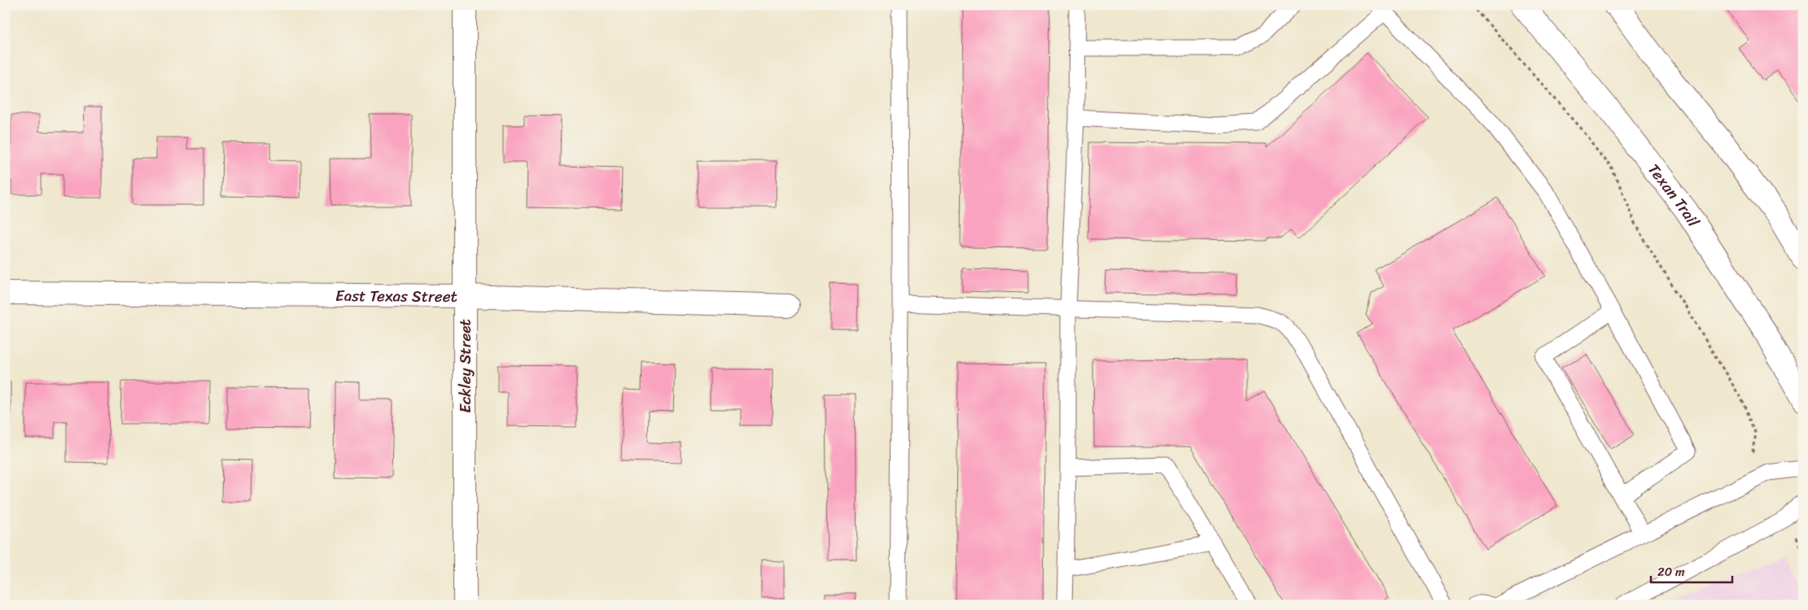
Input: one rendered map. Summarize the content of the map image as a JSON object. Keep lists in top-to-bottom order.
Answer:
{
  "streets": {
    "street": ["Texan Trail", "East Texas Street", "Eckley Street"]
  },
  "crossings": [
    ["East Texas Street", "Eckley Street"]
  ],
  "scale_bar": "20 m"
}
